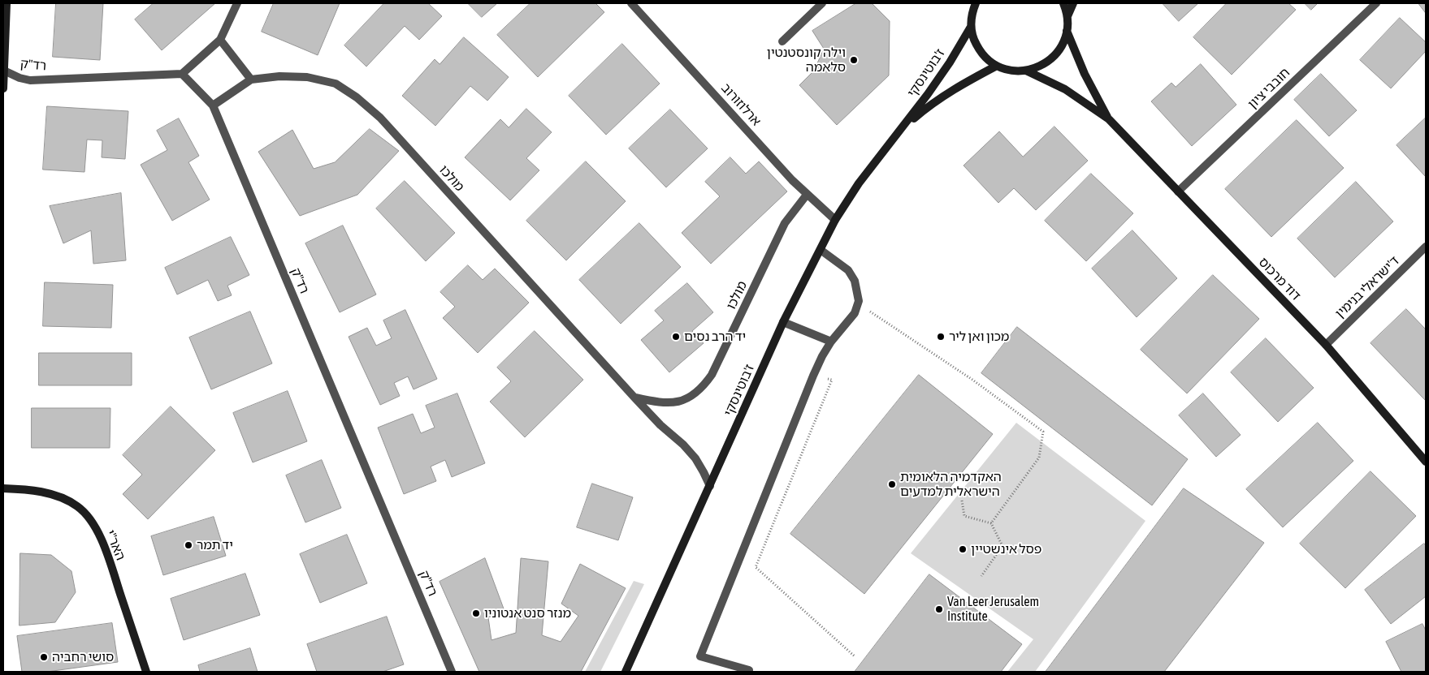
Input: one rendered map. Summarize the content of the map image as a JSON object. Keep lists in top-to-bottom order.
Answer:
{
  "streets": {
    "street": [
      "רד\"ק",
      "ז'בוטינסקי",
      "חובבי ציון",
      "ארלוזורוב",
      "מולכו",
      "דוד מרכוס",
      "ד'ישראלי בנימין",
      "האר\"י"
    ]
  },
  "crossings": [
    ["ז'בוטינסקי", "ארלוזורוב"],
    ["ז'בוטינסקי", "מולכו"],
    ["חובבי ציון", "דוד מרכוס"],
    ["ארלוזורוב", "מולכו"],
    ["דוד מרכוס", "ד'ישראלי בנימין"]
  ],
  "places": [
    "וילה קונסטנטין סלאמה",
    "יד הרב נסים",
    "מכון ואן ליר",
    "האקדמיה הלאומית הישראלית למדעים",
    "יד תמר",
    "פסל אינשטיין",
    "Van Leer Jerusalem Institute",
    "מנזר סנט אנטוניו",
    "סושי רחביה"
  ]
}
